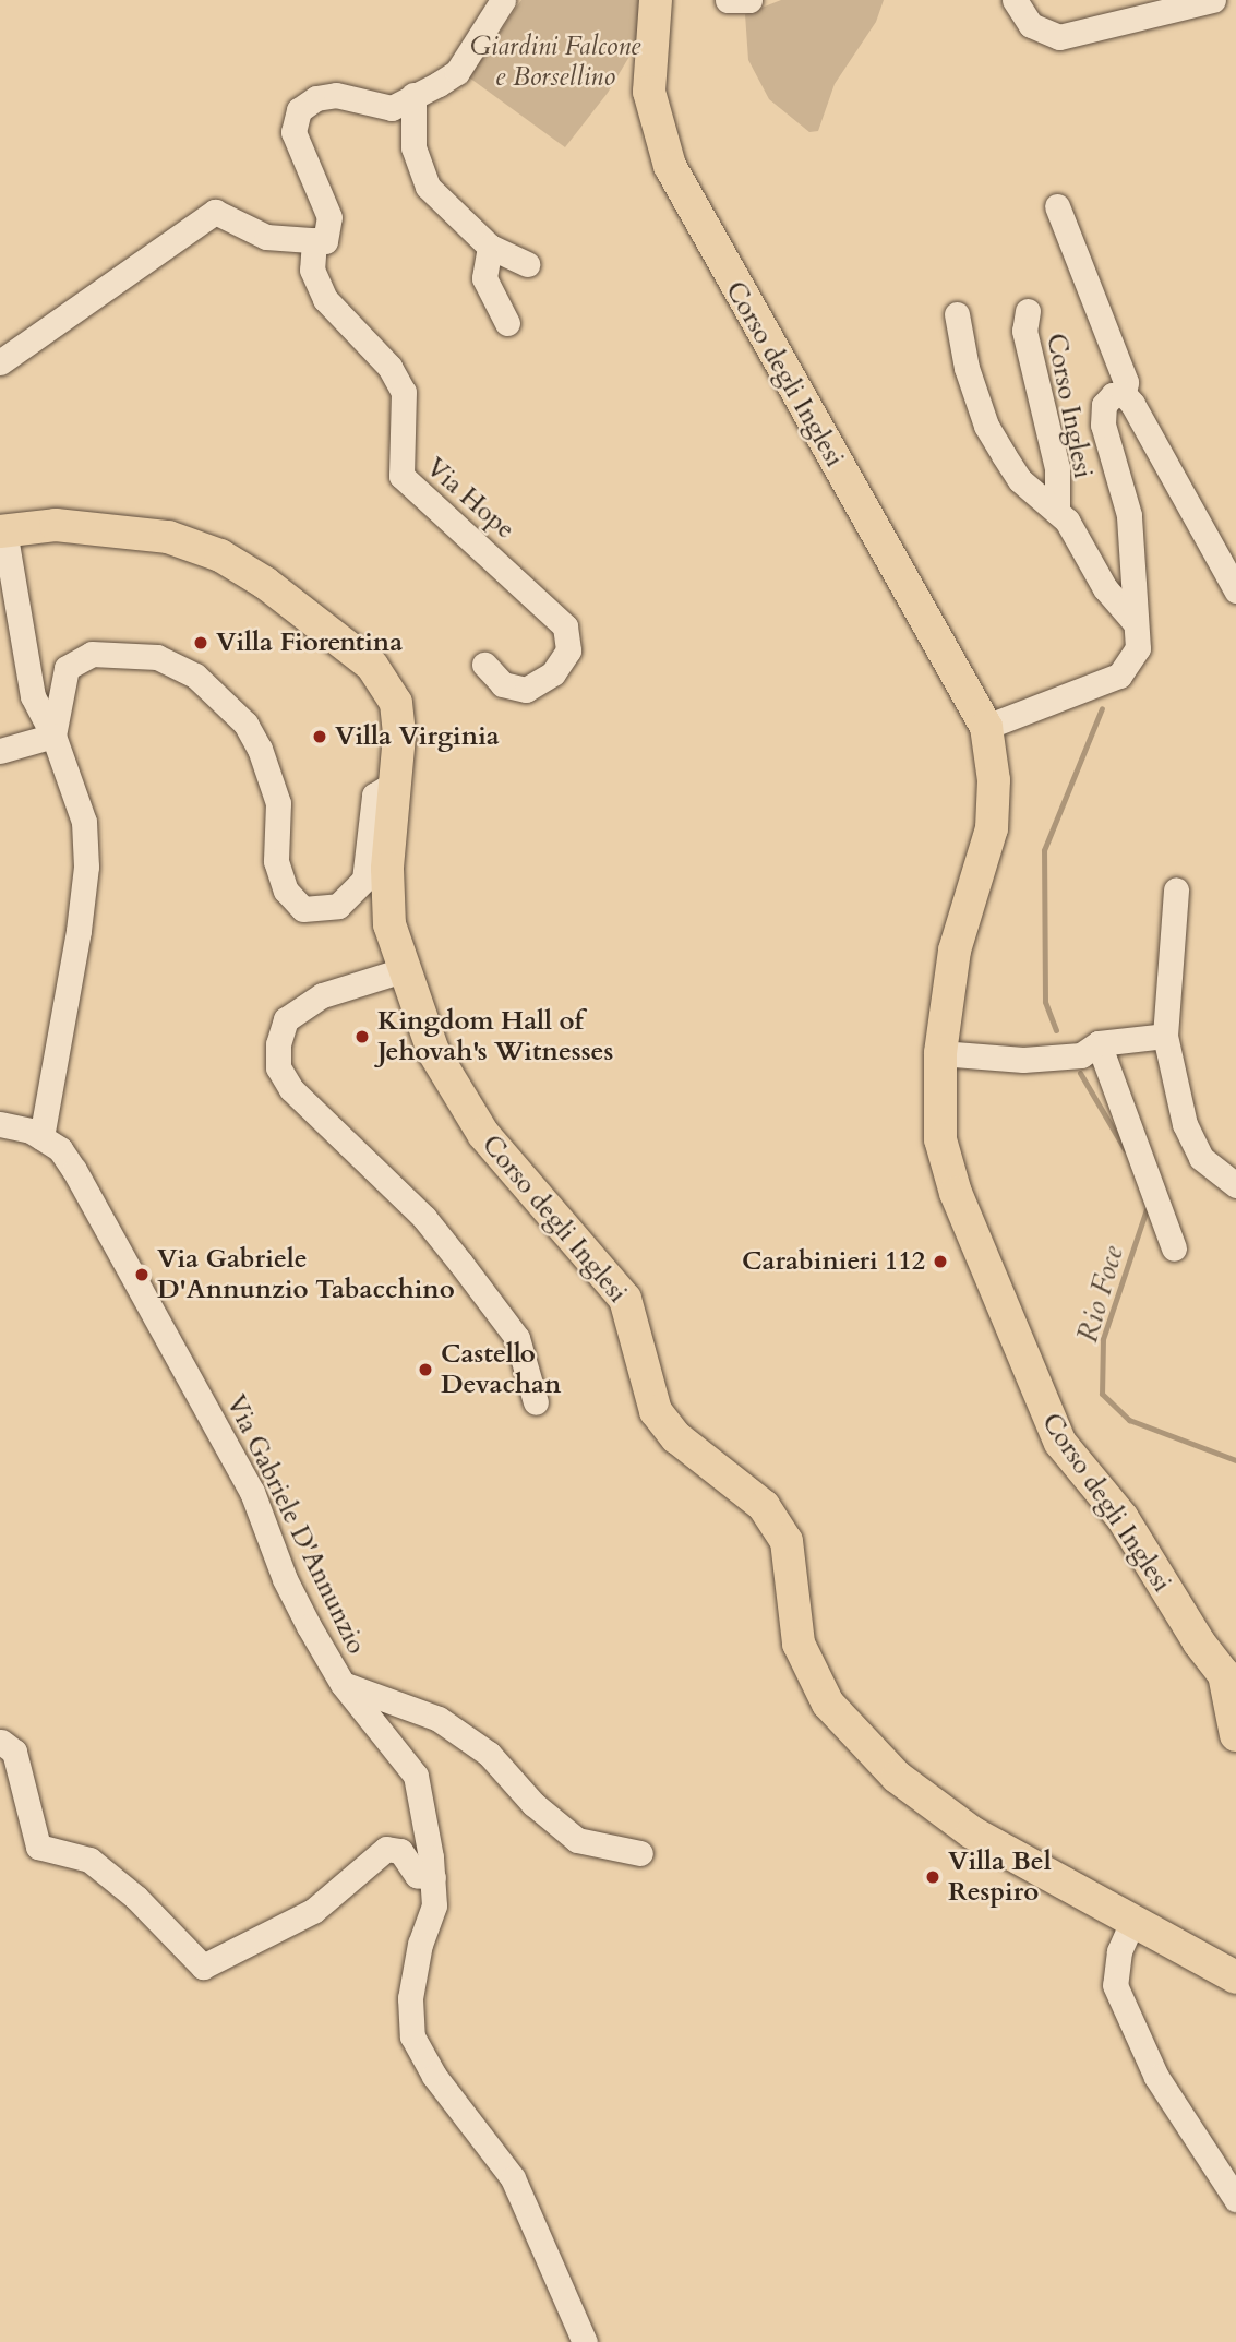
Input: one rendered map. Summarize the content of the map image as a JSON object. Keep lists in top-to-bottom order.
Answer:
{
  "streets": {
    "main road": ["Corso degli Inglesi"],
    "street": ["Corso Inglesi", "Via Hope", "Via Gabriele D'Annunzio"]
  },
  "water": ["Rio Foce"],
  "parks": ["Giardini Falcone e Borsellino"],
  "places": [
    "Villa Fiorentina",
    "Villa Virginia",
    "Kingdom Hall of Jehovah's Witnesses",
    "Carabinieri 112",
    "Via Gabriele D'Annunzio Tabacchino",
    "Castello Devachan",
    "Villa Bel Respiro"
  ]
}
